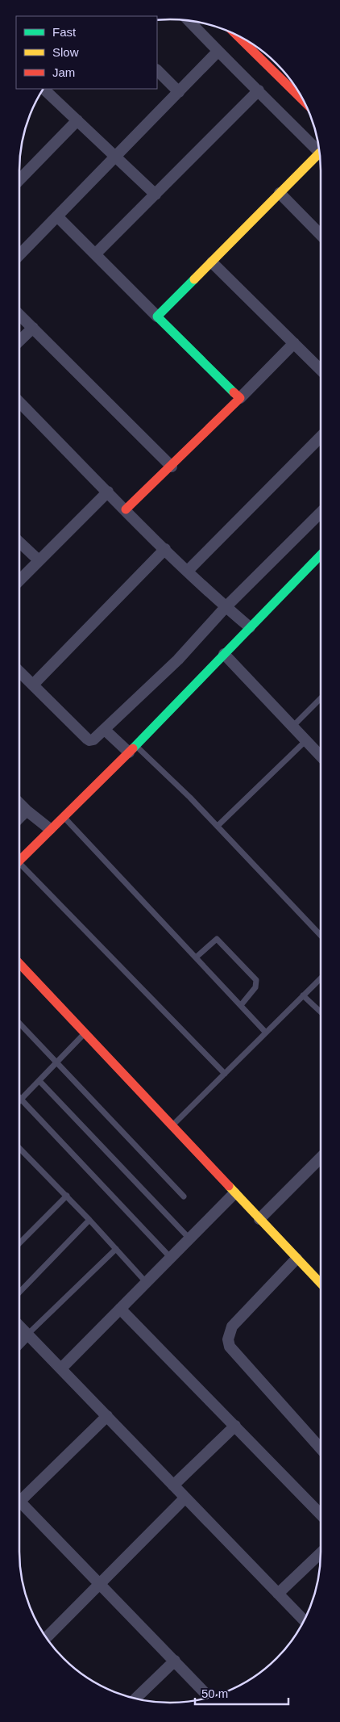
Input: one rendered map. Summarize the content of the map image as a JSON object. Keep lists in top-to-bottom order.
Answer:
{
  "legend": ["Fast", "Slow", "Jam"],
  "scale_bar": "50 m"
}
